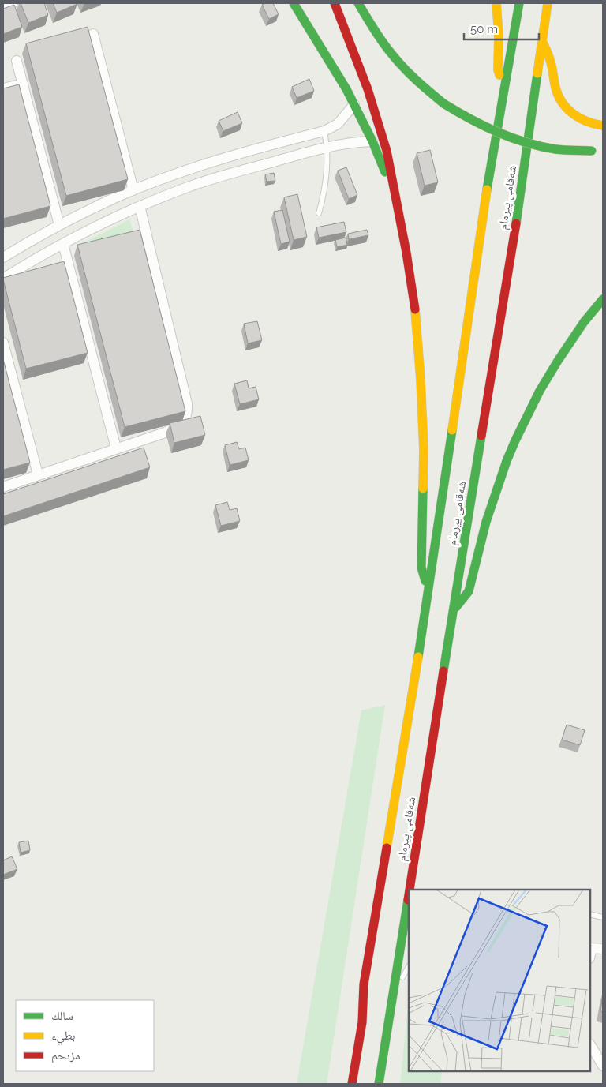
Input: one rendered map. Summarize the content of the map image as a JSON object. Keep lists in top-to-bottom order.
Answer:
{
  "streets": {
    "main road": ["شەقامی پیرمام"]
  },
  "legend": ["سالك", "بطيء", "مزدحم"],
  "scale_bar": "50 m"
}
